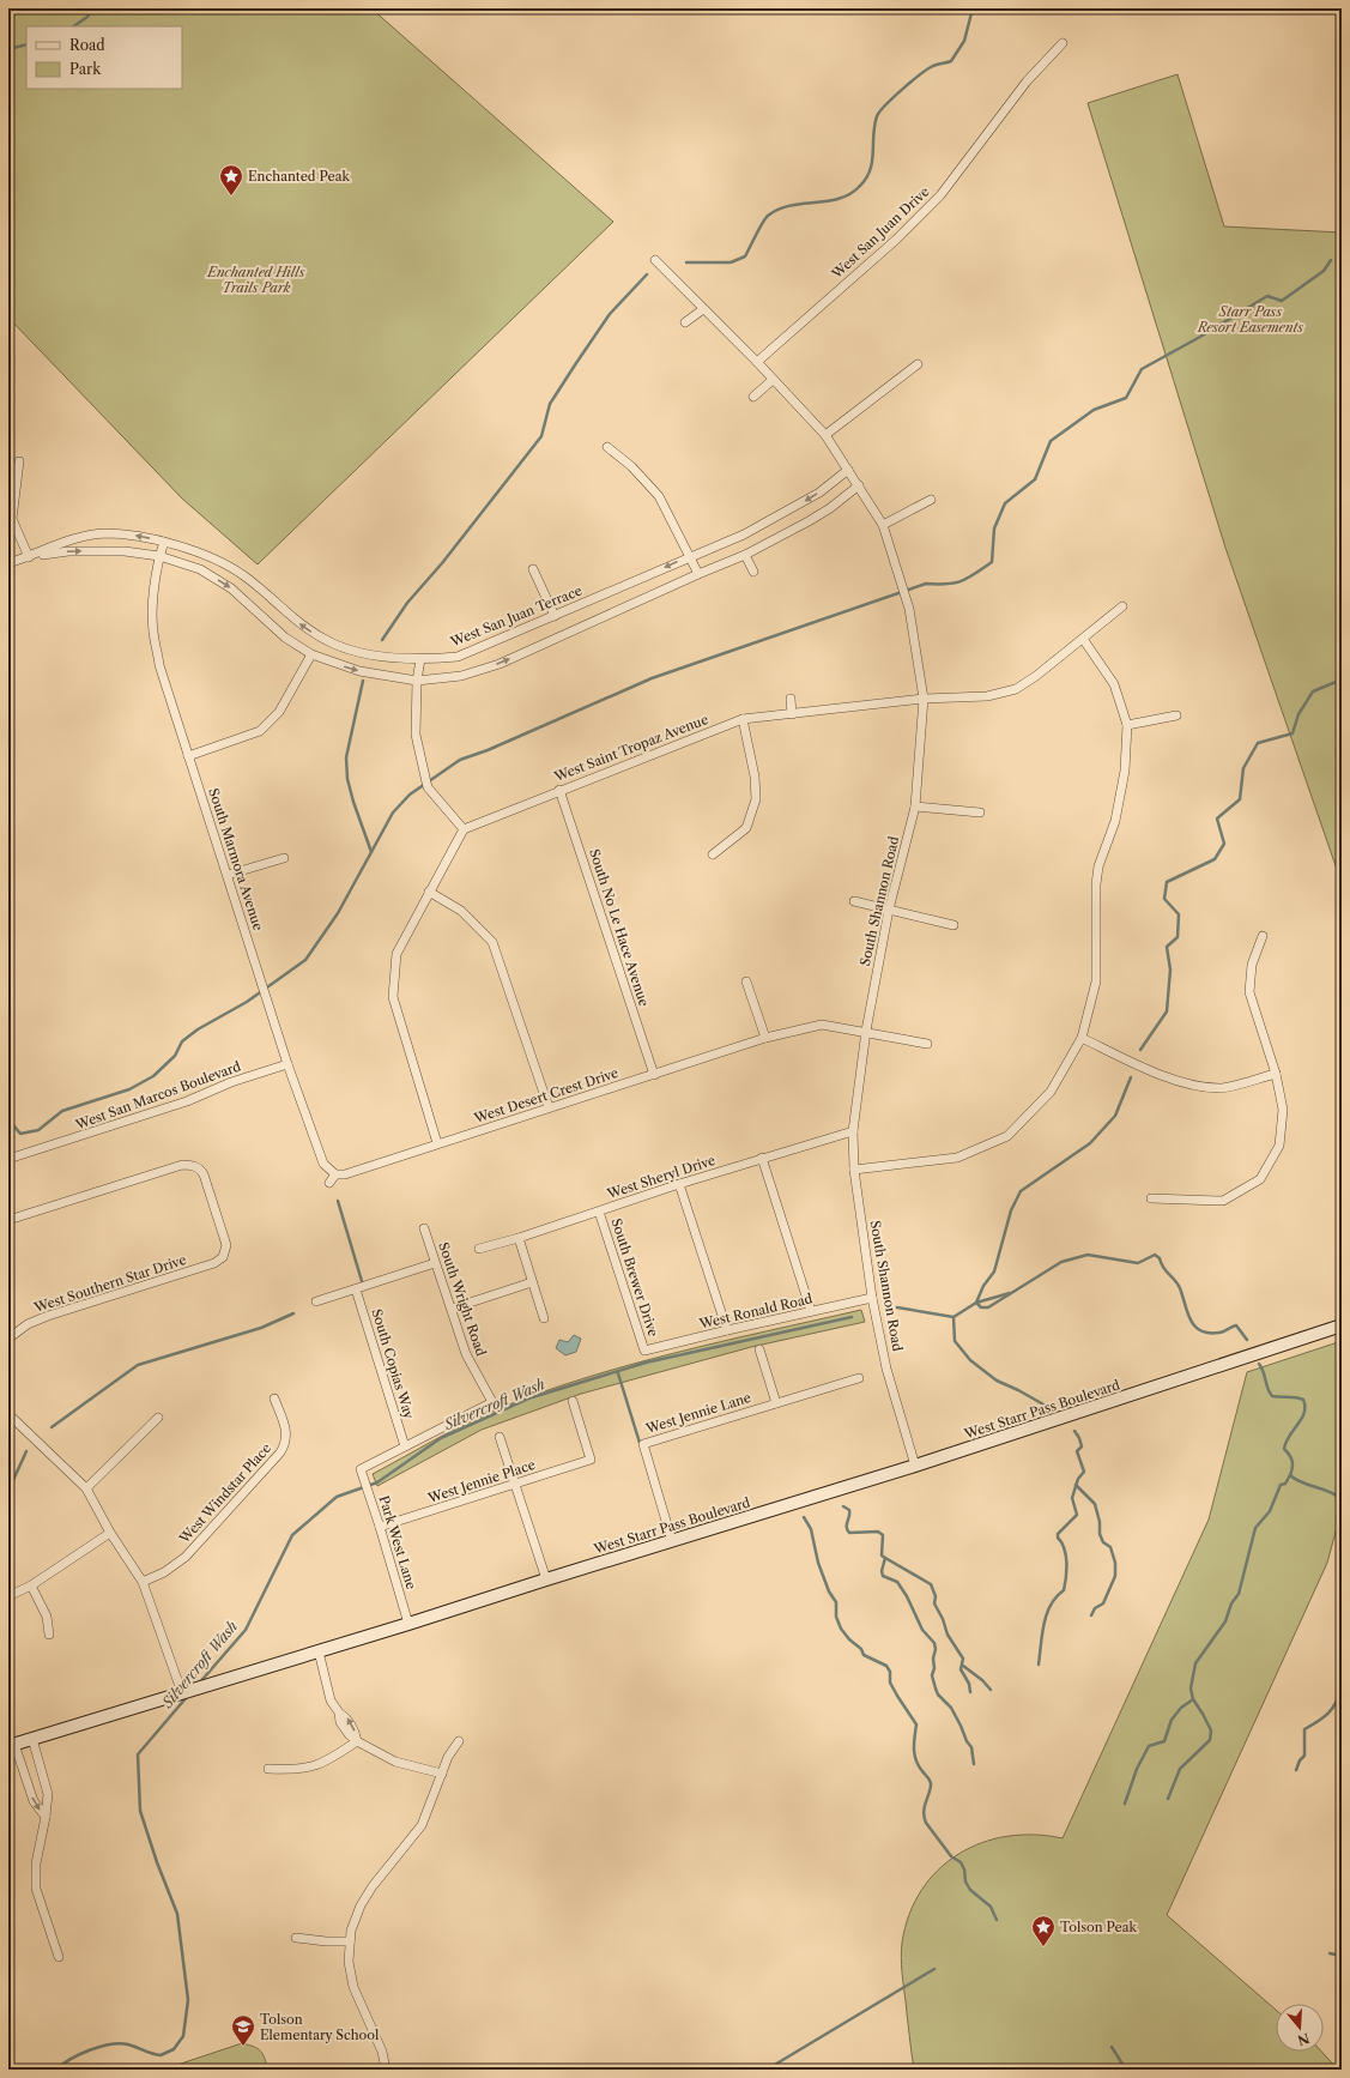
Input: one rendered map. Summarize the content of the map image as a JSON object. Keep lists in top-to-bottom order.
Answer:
{
  "streets": {
    "street": [
      "West San Juan Drive",
      "West San Juan Terrace",
      "West Saint Tropaz Avenue",
      "South Marmora Avenue",
      "South Shannon Road",
      "South No Le Hace Avenue",
      "West San Marcos Boulevard",
      "West Desert Crest Drive",
      "West Sheryl Drive",
      "South Brewer Drive",
      "West Southern Star Drive",
      "South Wright Road",
      "West Ronald Road",
      "South Copias Way",
      "West Starr Pass Boulevard",
      "West Jennie Lane",
      "West Jennie Place",
      "West Windstar Place",
      "Park West Lane"
    ]
  },
  "crossings": [
    ["West San Juan Drive", "South Shannon Road"],
    ["West San Juan Terrace", "South Marmora Avenue"],
    ["West San Juan Terrace", "South Shannon Road"],
    ["West Saint Tropaz Avenue", "South Shannon Road"],
    ["West Saint Tropaz Avenue", "South No Le Hace Avenue"],
    ["South Marmora Avenue", "West San Marcos Boulevard"],
    ["South Marmora Avenue", "West Desert Crest Drive"],
    ["South Shannon Road", "West Desert Crest Drive"],
    ["South Shannon Road", "West Sheryl Drive"],
    ["South Shannon Road", "West Ronald Road"],
    ["South Shannon Road", "West Starr Pass Boulevard"],
    ["South No Le Hace Avenue", "West Desert Crest Drive"],
    ["West Sheryl Drive", "South Brewer Drive"],
    ["South Brewer Drive", "West Ronald Road"],
    ["South Wright Road", "South Copias Way"],
    ["South Wright Road", "Park West Lane"],
    ["South Copias Way", "Park West Lane"],
    ["West Starr Pass Boulevard", "West Jennie Lane"],
    ["West Starr Pass Boulevard", "Park West Lane"],
    ["West Jennie Place", "Park West Lane"]
  ],
  "water": ["Silvercroft Wash"],
  "parks": ["Enchanted Hills Trails Park", "Starr Pass Resort Easements"],
  "places": {
    "place": ["Enchanted Peak", "Tolson Peak"],
    "school or university": ["Tolson Elementary School"]
  },
  "legend": ["Road", "Park"],
  "north": "bottom"
}
